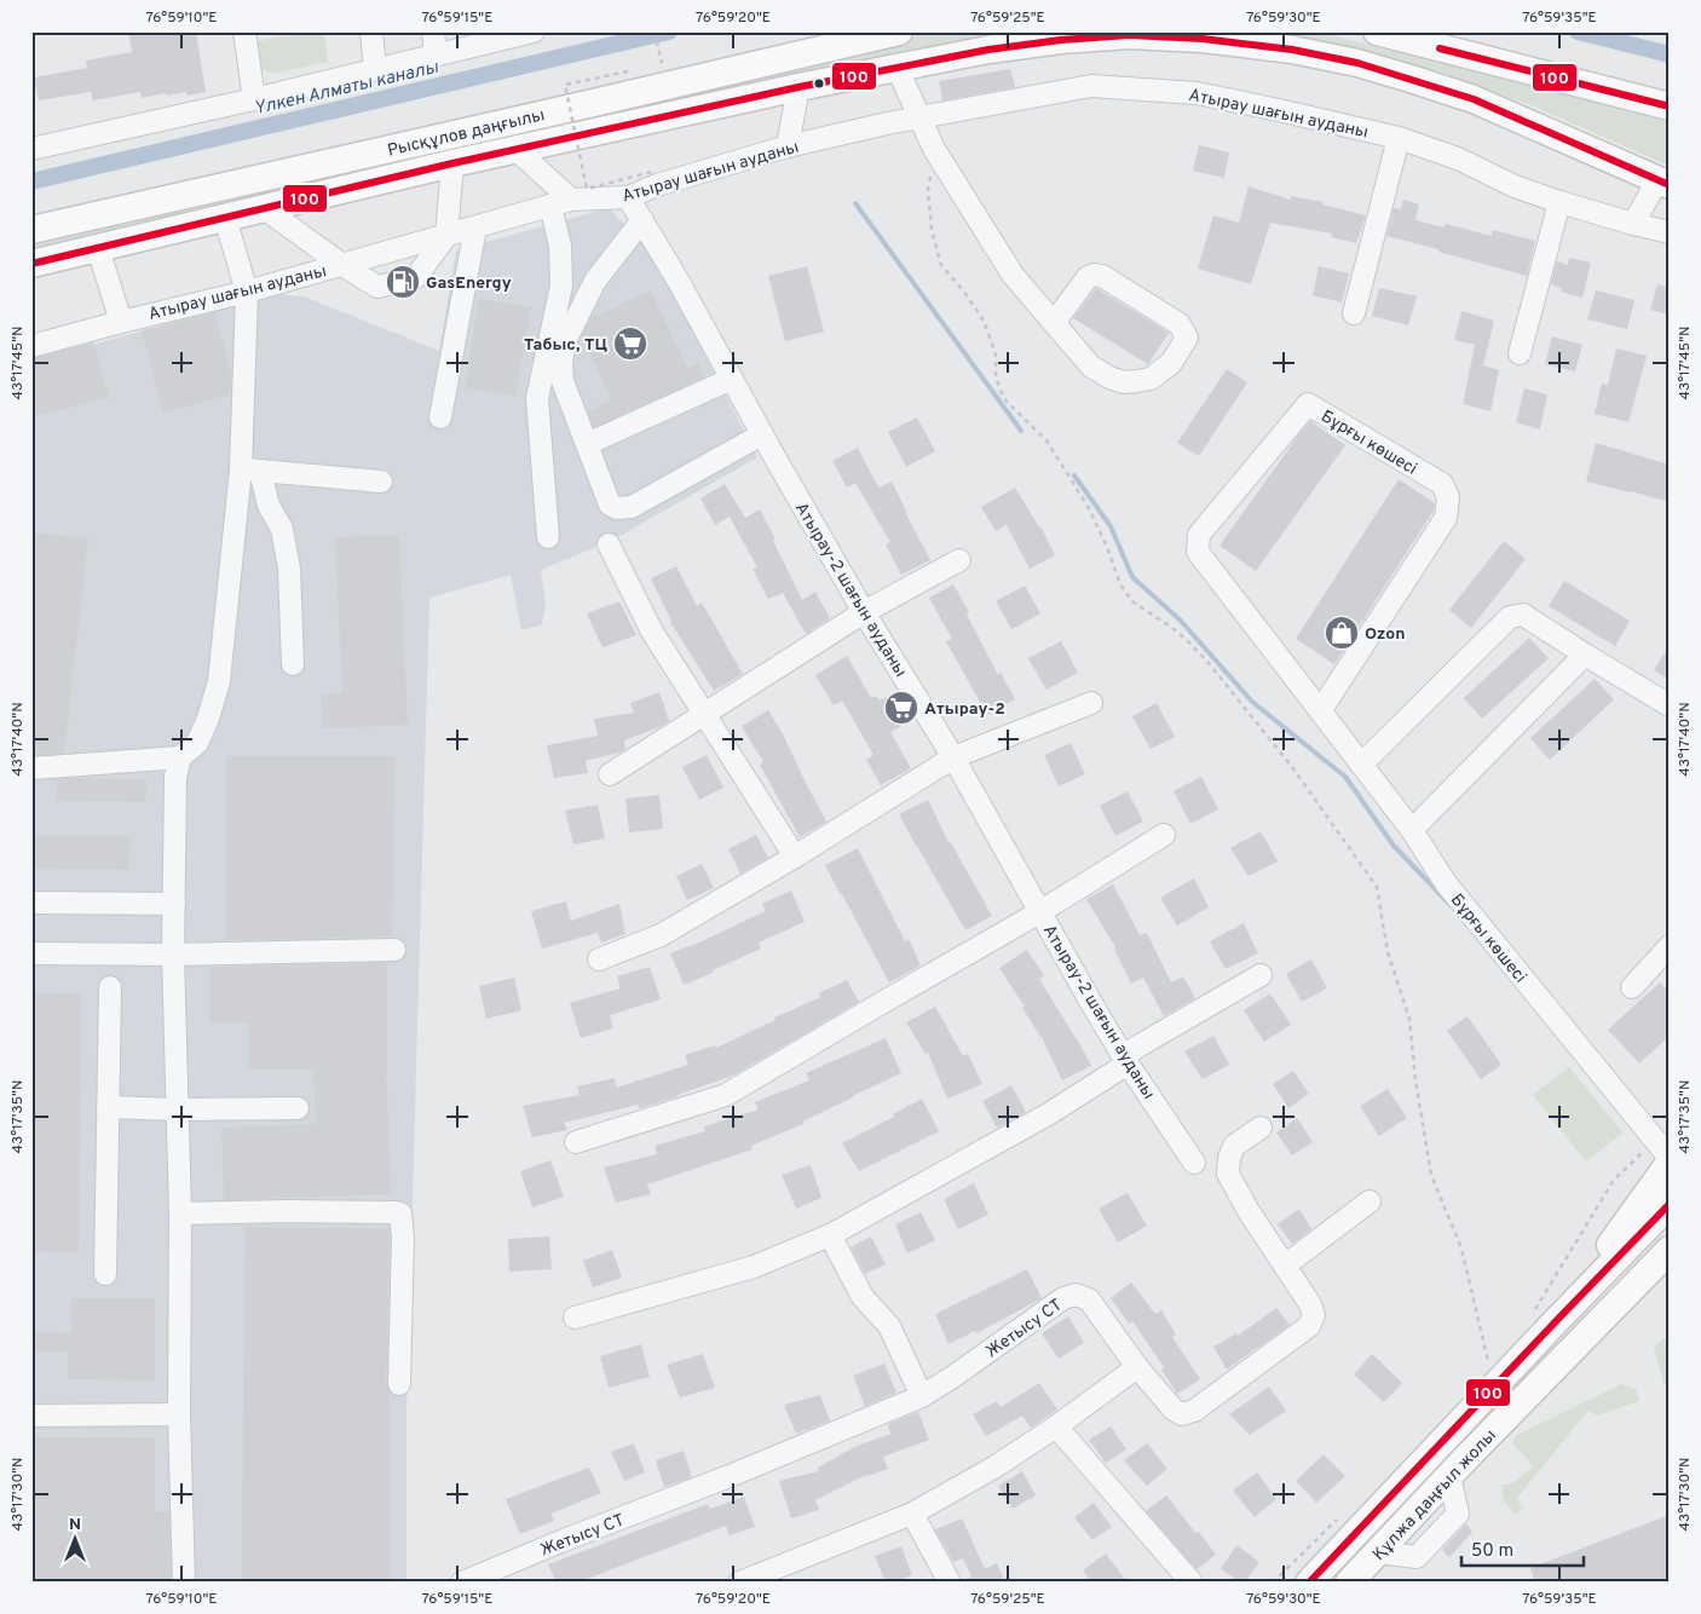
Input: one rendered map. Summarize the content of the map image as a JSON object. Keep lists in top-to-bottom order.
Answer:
{
  "streets": {
    "main road": ["Рысқұлов даңғылы", "Құлжа даңғыл жолы"],
    "street": [
      "Атырау шағын ауданы",
      "Бұрғы көшесі",
      "Атырау-2 шағын ауданы",
      "Жетысу СТ"
    ]
  },
  "crossings": [
    ["Атырау шағын ауданы", "Атырау-2 шағын ауданы"]
  ],
  "water": ["Үлкен Алматы каналы"],
  "places": {
    "fuel station": ["GasEnergy"],
    "supermarket": ["Табыс, ТЦ", "Атырау-2"],
    "shop": ["Ozon"]
  },
  "lines": ["transit line 100"],
  "scale_bar": "50 m",
  "north": "top",
  "coordinates": [
    "76°59'10\"E",
    "76°59'15\"E",
    "76°59'20\"E",
    "76°59'25\"E",
    "76°59'30\"E",
    "76°59'35\"E",
    "43°17'45\"N",
    "43°17'40\"N",
    "43°17'35\"N",
    "43°17'30\"N"
  ]
}
